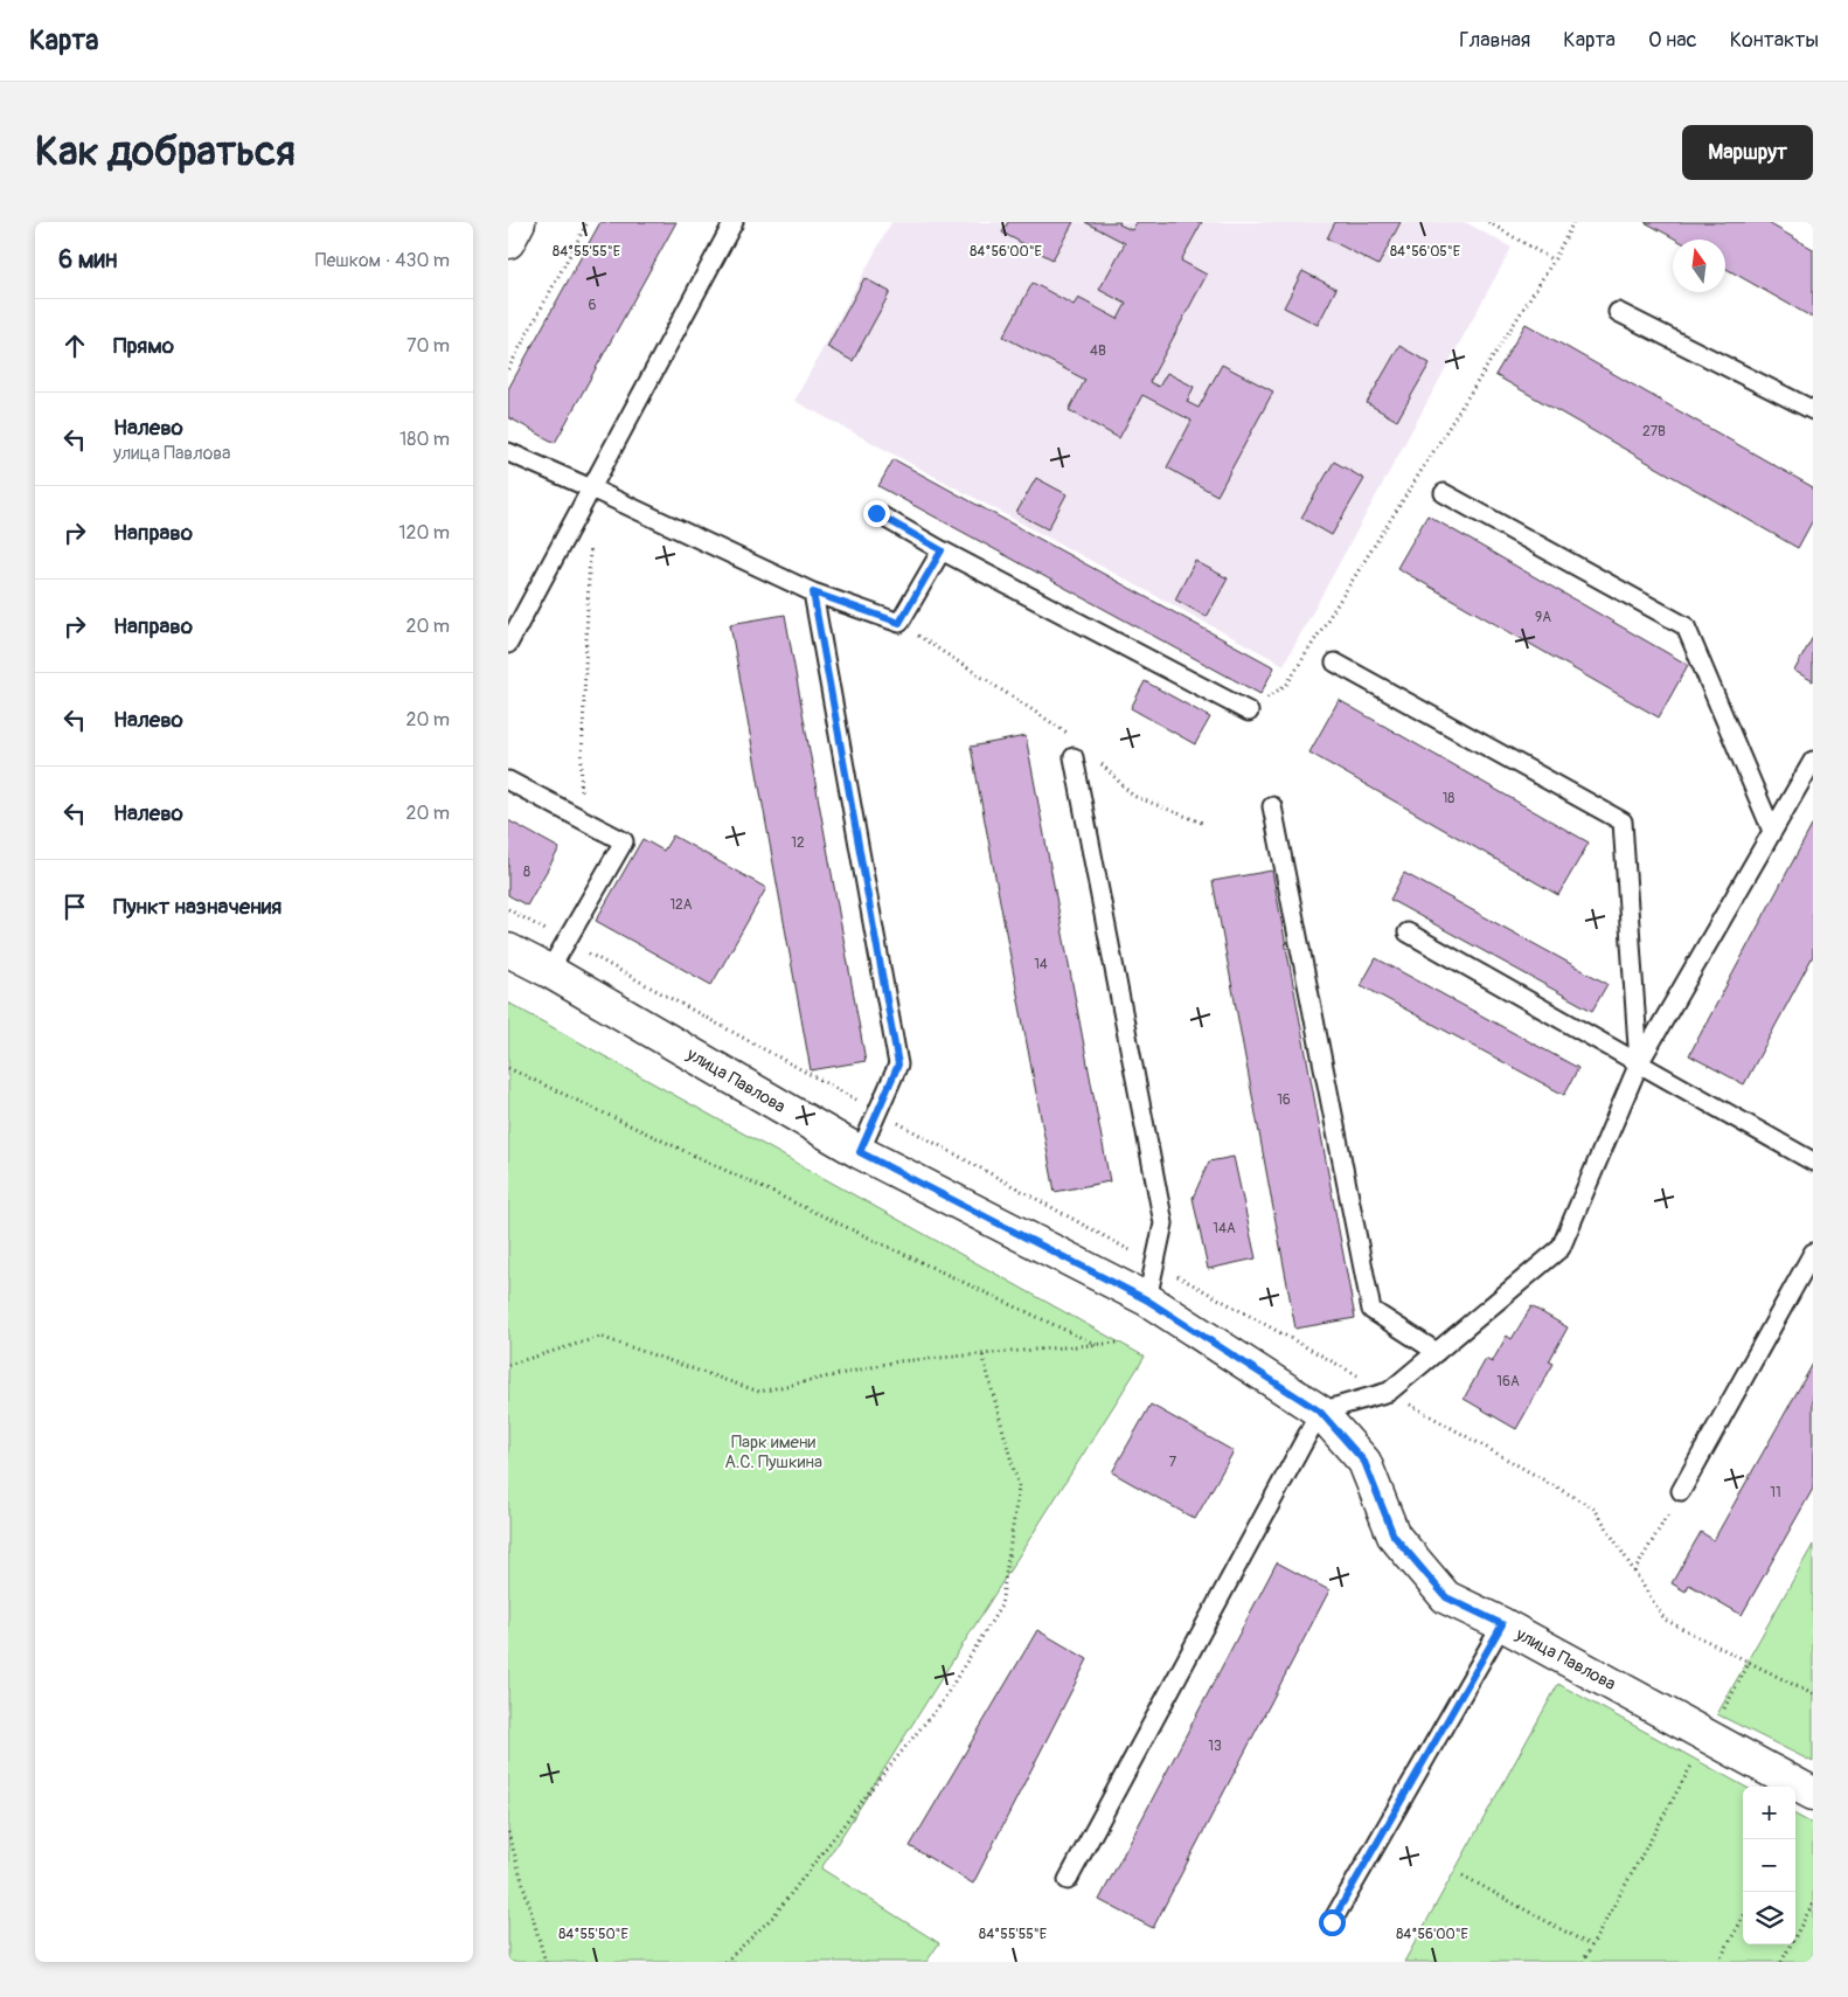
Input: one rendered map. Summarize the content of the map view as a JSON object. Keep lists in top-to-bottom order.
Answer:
{
  "streets": {
    "street": ["улица Павлова"]
  },
  "parks": ["Парк имени А.С. Пушкина"],
  "house_numbers": [
    "6",
    "4В",
    "27В",
    "9А",
    "18",
    "12",
    "8",
    "12А",
    "14",
    "16",
    "14А",
    "16А",
    "7",
    "11",
    "13"
  ],
  "north": "top",
  "page": {
    "header": "Карта",
    "nav": [
      "Главная",
      "Карта",
      "О нас",
      "Контакты"
    ],
    "buttons": "Маршрут",
    "title": "Как добраться",
    "heading": ["6 мин", "Пешком · 430 m"],
    "list": [
      ["Прямо", "70 m"],
      ["Налево", "улица Павлова", "180 m"],
      ["Направо", "120 m"],
      ["Направо", "20 m"],
      ["Налево", "20 m"],
      ["Налево", "20 m"],
      "Пункт назначения"
    ],
    "map_buttons": ["+", "−"]
  },
  "coordinates": [
    "84°55'55\"E",
    "84°56'00\"E",
    "84°56'05\"E",
    "84°55'50\"E"
  ]
}
